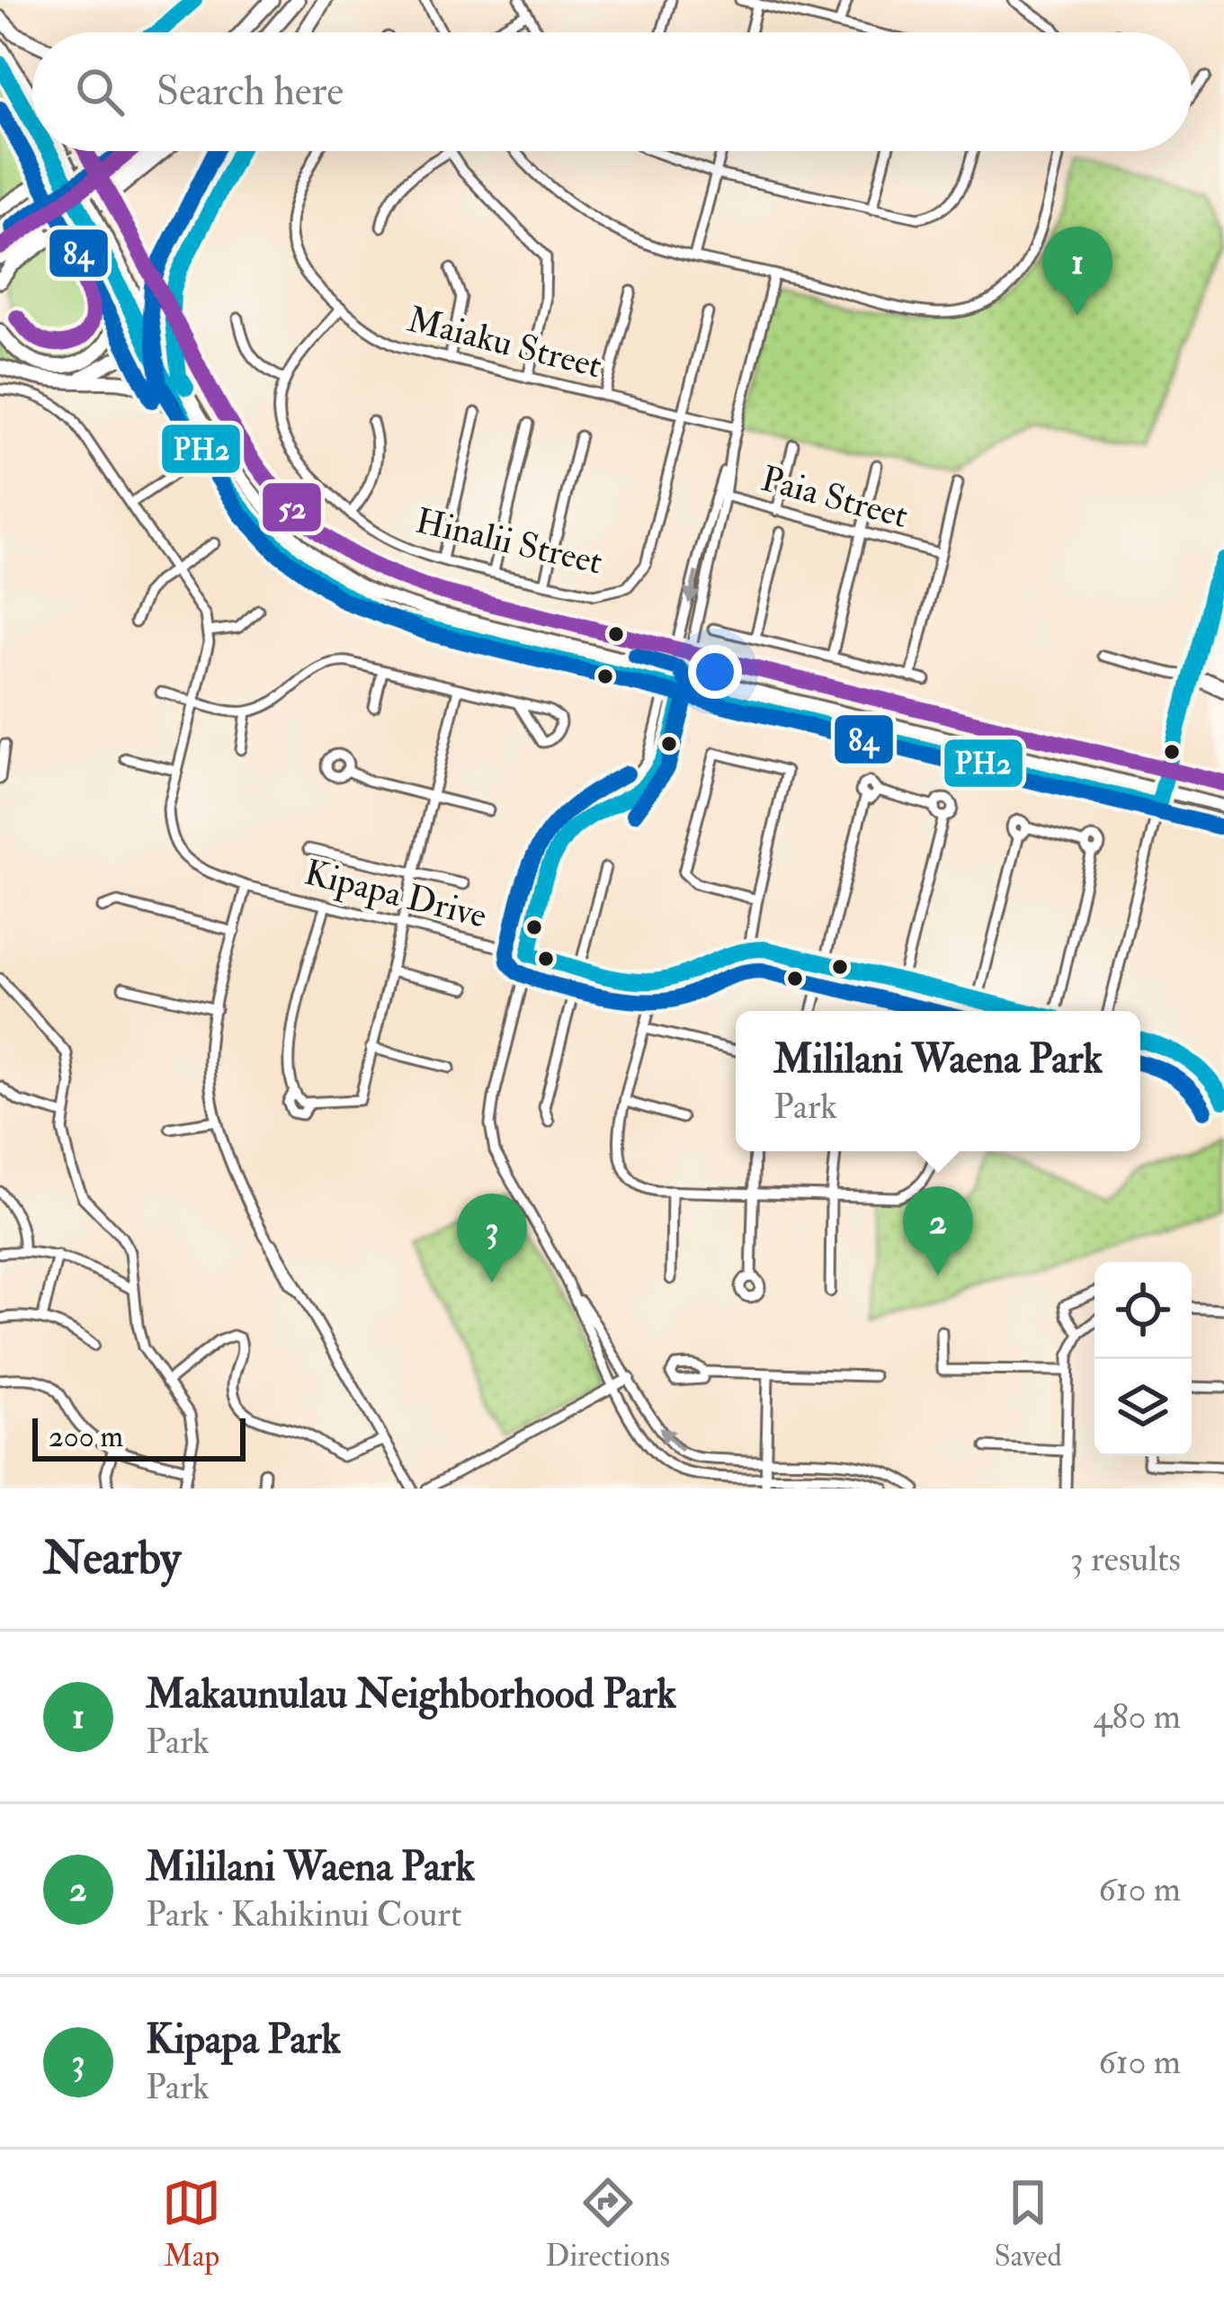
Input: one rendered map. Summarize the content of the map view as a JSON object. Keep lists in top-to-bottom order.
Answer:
{
  "streets": {
    "street": [
      "Maiaku Street",
      "Paia Street",
      "Hinalii Street",
      "Kipapa Drive"
    ]
  },
  "crossings": [
    ["Maiaku Street", "Hinalii Street"]
  ],
  "lines": ["transit line PH2", "transit line 84", "transit line 52"],
  "scale_bar": "200 m",
  "page": {
    "search": "Search here",
    "pins": ["1", "2", "3"],
    "popup": ["Mililani Waena Park", "Park"],
    "scale": "200 m",
    "heading": ["Nearby", "3 results"],
    "list": [
      {
        "mark": "1",
        "name": "Makaunulau Neighborhood Park",
        "note": "Park",
        "value": "480 m"
      },
      {
        "mark": "2",
        "name": "Mililani Waena Park",
        "note": "Park · Kahikinui Court",
        "value": "610 m"
      },
      {
        "mark": "3",
        "name": "Kipapa Park",
        "note": "Park",
        "value": "610 m"
      }
    ],
    "nav": ["Map", "Directions", "Saved"]
  }
}
